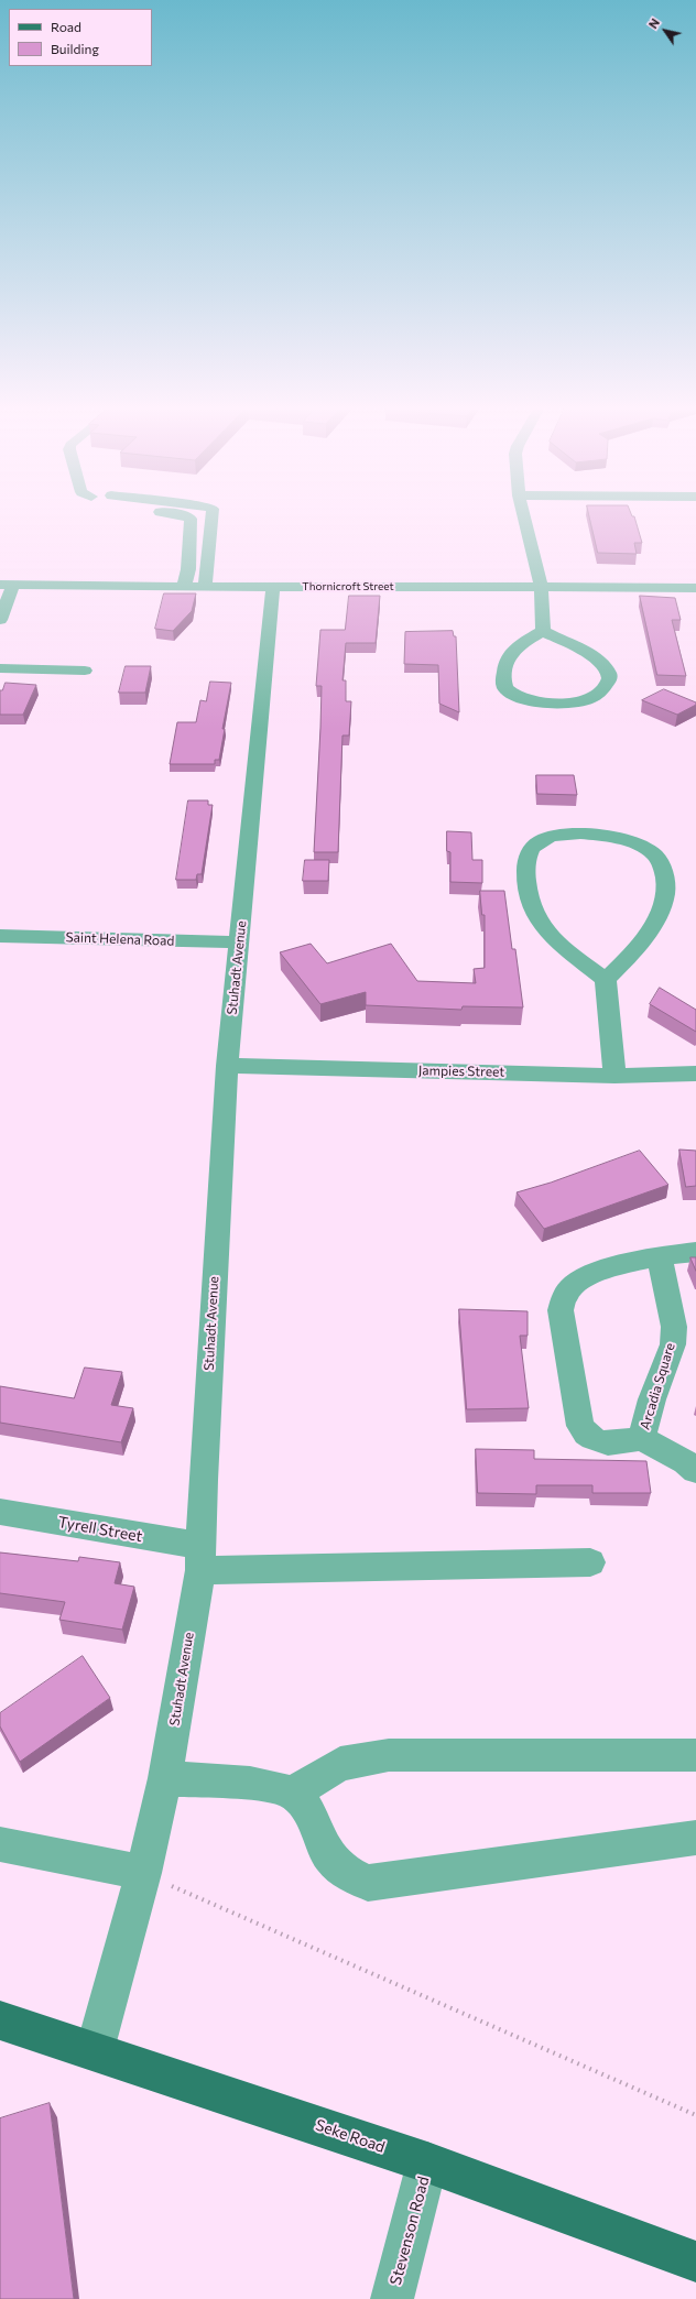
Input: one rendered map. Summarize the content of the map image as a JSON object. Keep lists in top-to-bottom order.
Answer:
{
  "streets": {
    "main road": ["Seke Road"],
    "street": [
      "Thornicroft Street",
      "Saint Helena Road",
      "Stuhadt Avenue",
      "Jampies Street",
      "Arcadia Square",
      "Tyrell Street",
      "Stevenson Road"
    ]
  },
  "crossings": [
    ["Thornicroft Street", "Stuhadt Avenue"],
    ["Saint Helena Road", "Stuhadt Avenue"],
    ["Stuhadt Avenue", "Jampies Street"],
    ["Stuhadt Avenue", "Tyrell Street"],
    ["Stuhadt Avenue", "Seke Road"],
    ["Seke Road", "Stevenson Road"]
  ],
  "legend": ["Road", "Building"],
  "north": "top left"
}
